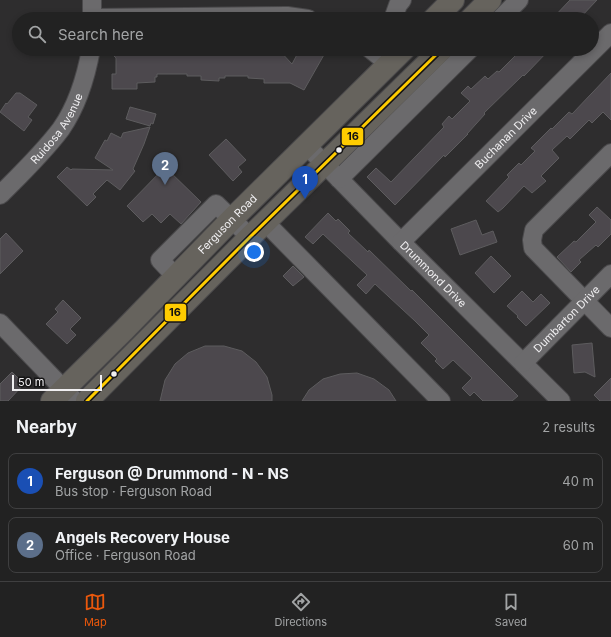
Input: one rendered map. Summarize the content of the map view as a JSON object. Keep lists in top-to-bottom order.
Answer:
{
  "streets": {
    "main road": ["Ferguson Road"],
    "street": [
      "Ruidosa Avenue",
      "Buchanan Drive",
      "Drummond Drive",
      "Dumbarton Drive"
    ]
  },
  "crossings": [
    ["Buchanan Drive", "Drummond Drive"],
    ["Ferguson Road", "Drummond Drive"],
    ["Drummond Drive", "Dumbarton Drive"]
  ],
  "lines": ["transit line 16"],
  "scale_bar": "50 m",
  "page": {
    "search": "Search here",
    "pins": ["2", "1"],
    "scale": "50 m",
    "heading": ["Nearby", "2 results"],
    "list": [
      {
        "mark": "1",
        "name": "Ferguson @ Drummond - N - NS",
        "note": "Bus stop · Ferguson Road",
        "value": "40 m"
      },
      {
        "mark": "2",
        "name": "Angels Recovery House",
        "note": "Office · Ferguson Road",
        "value": "60 m"
      }
    ],
    "nav": ["Map", "Directions", "Saved"]
  }
}
